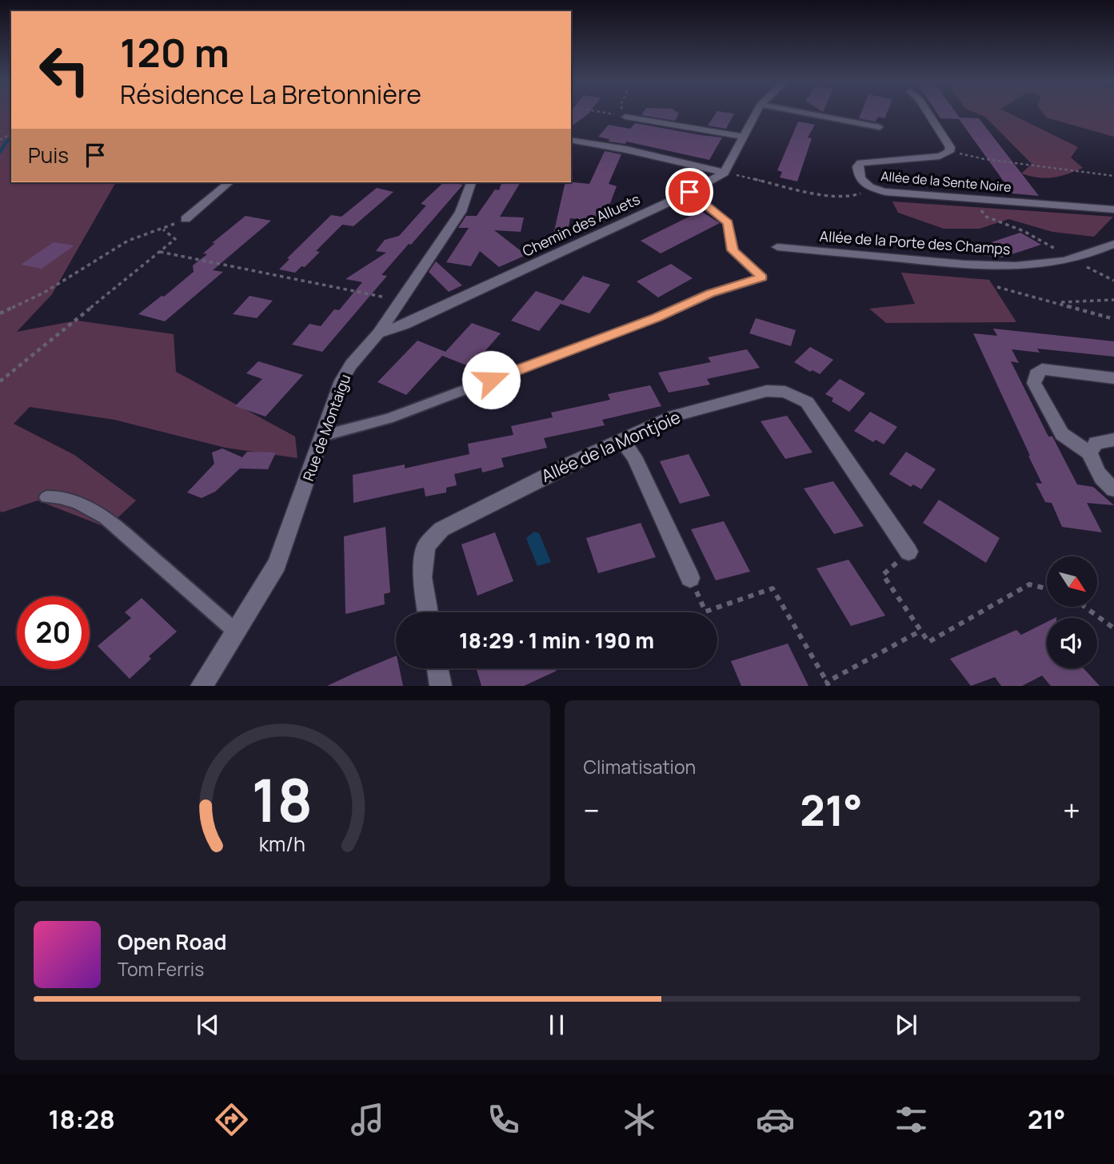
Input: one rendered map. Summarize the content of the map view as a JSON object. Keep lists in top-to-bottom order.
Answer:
{
  "streets": {
    "street": [
      "Allée de la Sente Noire",
      "Chemin des Alluets",
      "Allée de la Porte des Champs",
      "Rue de Montaigu",
      "Allée de la Montjoie"
    ]
  },
  "crossings": [
    ["Chemin des Alluets", "Rue de Montaigu"]
  ],
  "north": "bottom right",
  "page": {
    "turn": ["120 m", "Résidence La Bretonnière"],
    "then": "Puis",
    "limit": "20",
    "trip": "18:29 · 1 min · 190 m",
    "tile": "Climatisation",
    "heat": ["−", "21°", "+"],
    "song": ["Open Road", "Tom Ferris"],
    "tabs": ["18:28", "21°"],
    "gauge": ["18", "km/h"]
  }
}
